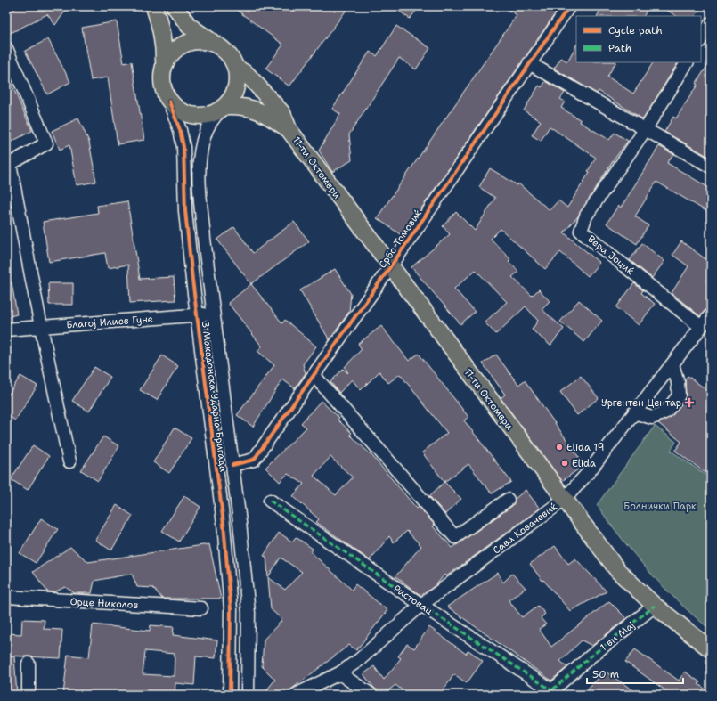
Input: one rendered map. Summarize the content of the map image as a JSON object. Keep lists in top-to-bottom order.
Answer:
{
  "streets": {
    "main road": ["11-ти Октомври"],
    "street": [
      "Србо Томовиќ",
      "Вера Јоциќ",
      "Благој Илиев Гуне",
      "3 Македонска Ударна Бригада",
      "Сава Ковачевиќ",
      "Ристовац",
      "Орце Николов",
      "1 ви Мај"
    ]
  },
  "crossings": [
    ["11-ти Октомври", "Србо Томовиќ"],
    ["11-ти Октомври", "Сава Ковачевиќ"],
    ["11-ти Октомври", "1 ви Мај"],
    ["Србо Томовиќ", "3 Македонска Ударна Бригада"],
    ["Вера Јоциќ", "Сава Ковачевиќ"],
    ["Благој Илиев Гуне", "3 Македонска Ударна Бригада"],
    ["Сава Ковачевиќ", "Ристовац"],
    ["Ристовац", "1 ви Мај"]
  ],
  "parks": ["Болнички Парк"],
  "places": {
    "health": ["Ургентен Центар"],
    "other": ["Elida 19", "Elida"]
  },
  "legend": ["Cycle path", "Path"],
  "scale_bar": "50 m"
}
